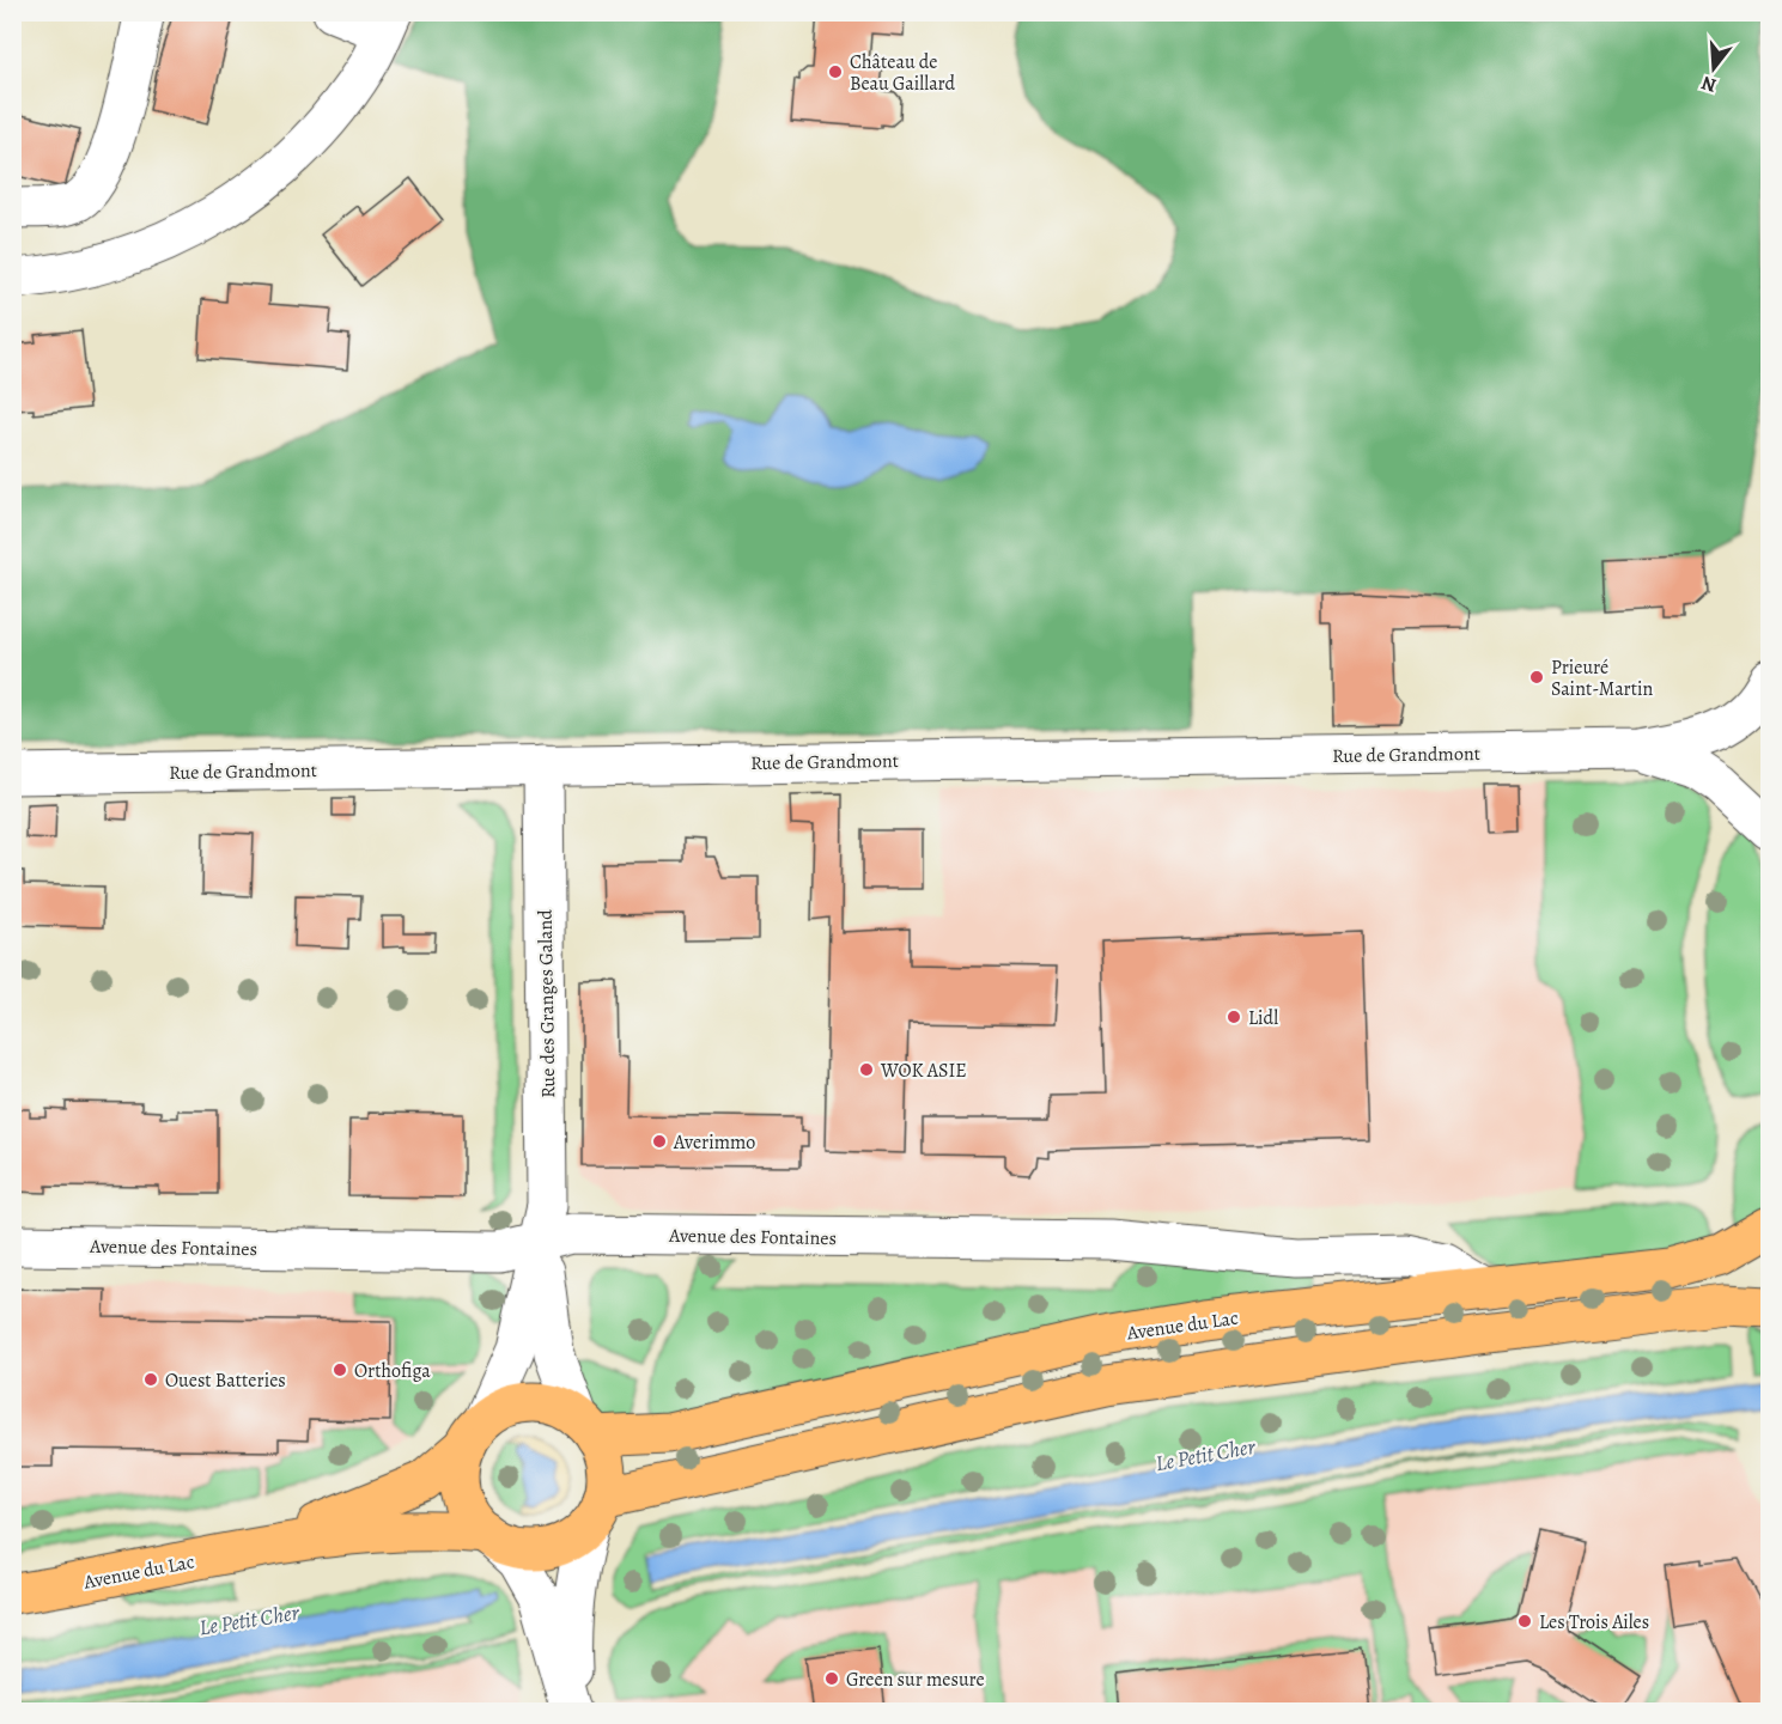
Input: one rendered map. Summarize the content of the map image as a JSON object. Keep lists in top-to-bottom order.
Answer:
{
  "streets": {
    "main road": ["Avenue du Lac"],
    "street": ["Rue de Grandmont", "Rue des Granges Galand", "Avenue des Fontaines"]
  },
  "crossings": [
    ["Rue de Grandmont", "Rue des Granges Galand"],
    ["Rue des Granges Galand", "Avenue des Fontaines"],
    ["Rue des Granges Galand", "Avenue du Lac"],
    ["Avenue des Fontaines", "Avenue du Lac"]
  ],
  "water": ["Le Petit Cher"],
  "places": [
    "Château de Beau Gaillard",
    "Prieuré Saint-Martin",
    "Lidl",
    "WOK ASIE",
    "Averimmo",
    "Orthofiga",
    "Ouest Batteries",
    "Les Trois Ailes",
    "Green sur mesure"
  ],
  "north": "bottom"
}
